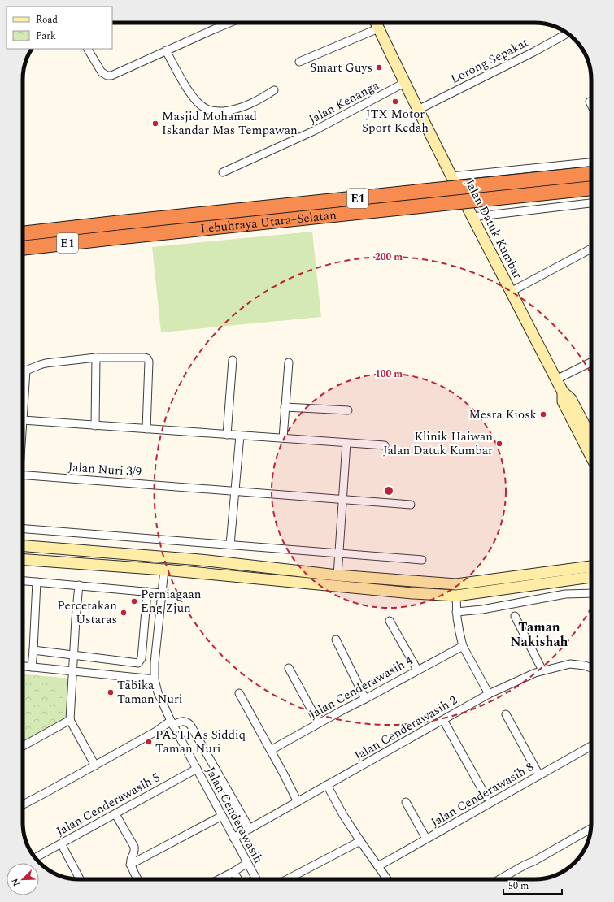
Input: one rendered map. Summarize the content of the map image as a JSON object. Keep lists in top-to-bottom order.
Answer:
{
  "streets": {
    "highway": ["E1", "Lebuhraya Utara–Selatan"],
    "main road": ["Jalan Datuk Kumbar"],
    "street": [
      "Lorong Sepakat",
      "Jalan Kenanga",
      "Jalan Nuri 3/9",
      "Jalan Cenderawasih 4",
      "Jalan Cenderawasih 2",
      "Jalan Cenderawasih 8",
      "Jalan Cenderawasih 5",
      "Jalan Cenderawasih"
    ]
  },
  "crossings": [
    ["Lorong Sepakat", "Jalan Datuk Kumbar"],
    ["Jalan Kenanga", "Jalan Datuk Kumbar"],
    ["Jalan Cenderawasih 2", "Jalan Cenderawasih"],
    ["Jalan Cenderawasih 5", "Jalan Cenderawasih"]
  ],
  "districts": ["Taman Nakishah"],
  "places": [
    "Smart Guys",
    "JTX Motor Sport Kedah",
    "Masjid Mohamad Iskandar Mas Tempawan",
    "Mesra Kiosk",
    "Klinik Haiwan Jalan Datuk Kumbar",
    "Perniagaan Eng Zjun",
    "Percetakan Ustaras",
    "Tabika Taman Nuri",
    "PASTI As Siddiq Taman Nuri"
  ],
  "legend": ["Road", "Park"],
  "scale_bar": "50 m",
  "north": "bottom left",
  "rings": ["200 m", "100 m"]
}
